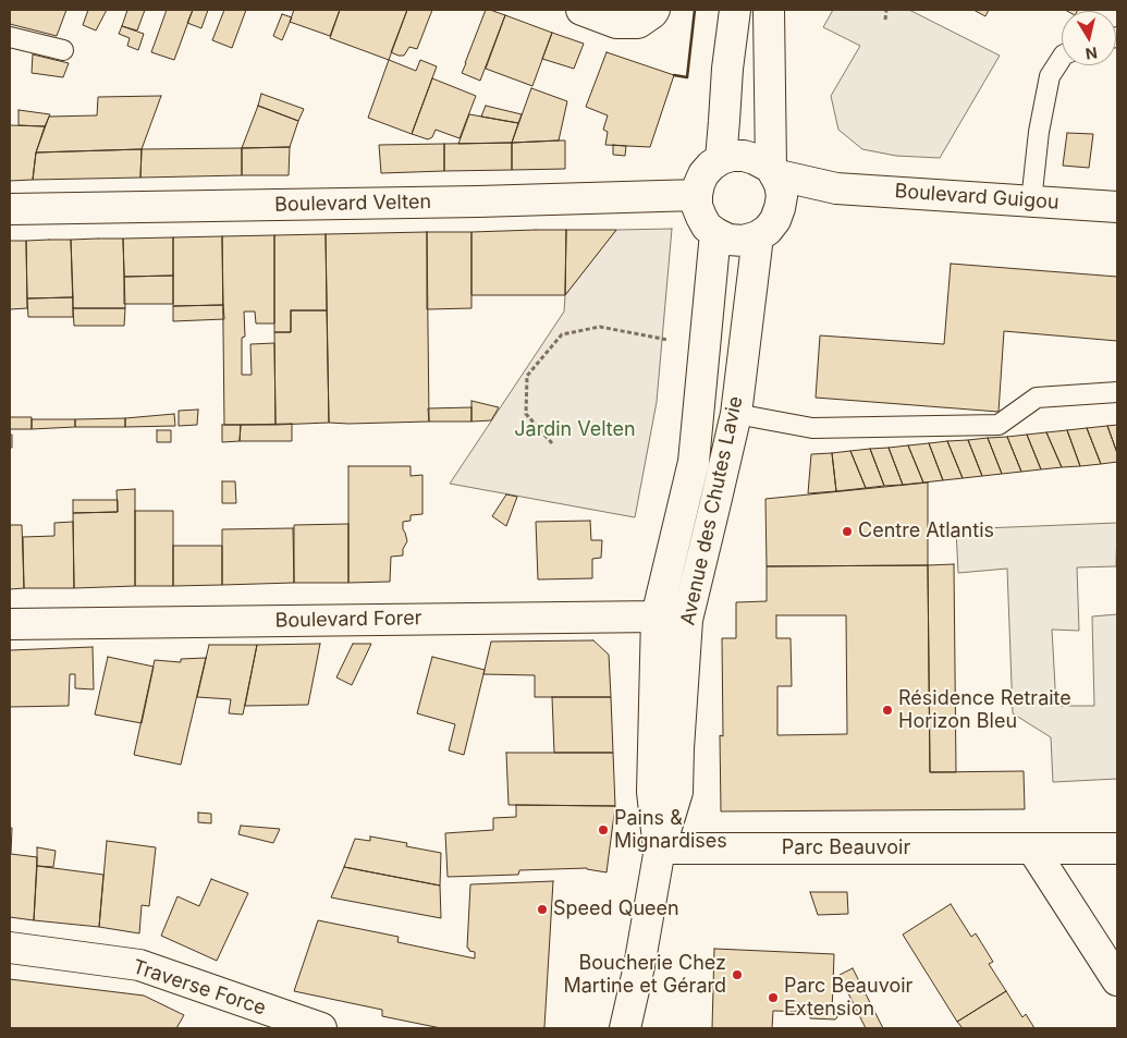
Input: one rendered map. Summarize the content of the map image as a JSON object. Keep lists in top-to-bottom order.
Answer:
{
  "streets": {
    "street": [
      "Boulevard Guigou",
      "Boulevard Velten",
      "Avenue des Chutes Lavie",
      "Boulevard Forer",
      "Parc Beauvoir",
      "Traverse Force"
    ]
  },
  "crossings": [
    ["Boulevard Guigou", "Boulevard Velten"],
    ["Boulevard Guigou", "Avenue des Chutes Lavie"],
    ["Boulevard Velten", "Avenue des Chutes Lavie"],
    ["Avenue des Chutes Lavie", "Boulevard Forer"],
    ["Avenue des Chutes Lavie", "Parc Beauvoir"]
  ],
  "parks": ["Jardin Velten"],
  "places": [
    "Centre Atlantis",
    "Résidence Retraite Horizon Bleu",
    "Pains & Mignardises",
    "Speed Queen",
    "Boucherie Chez Martine et Gérard",
    "Parc Beauvoir Extension"
  ],
  "north": "bottom"
}
